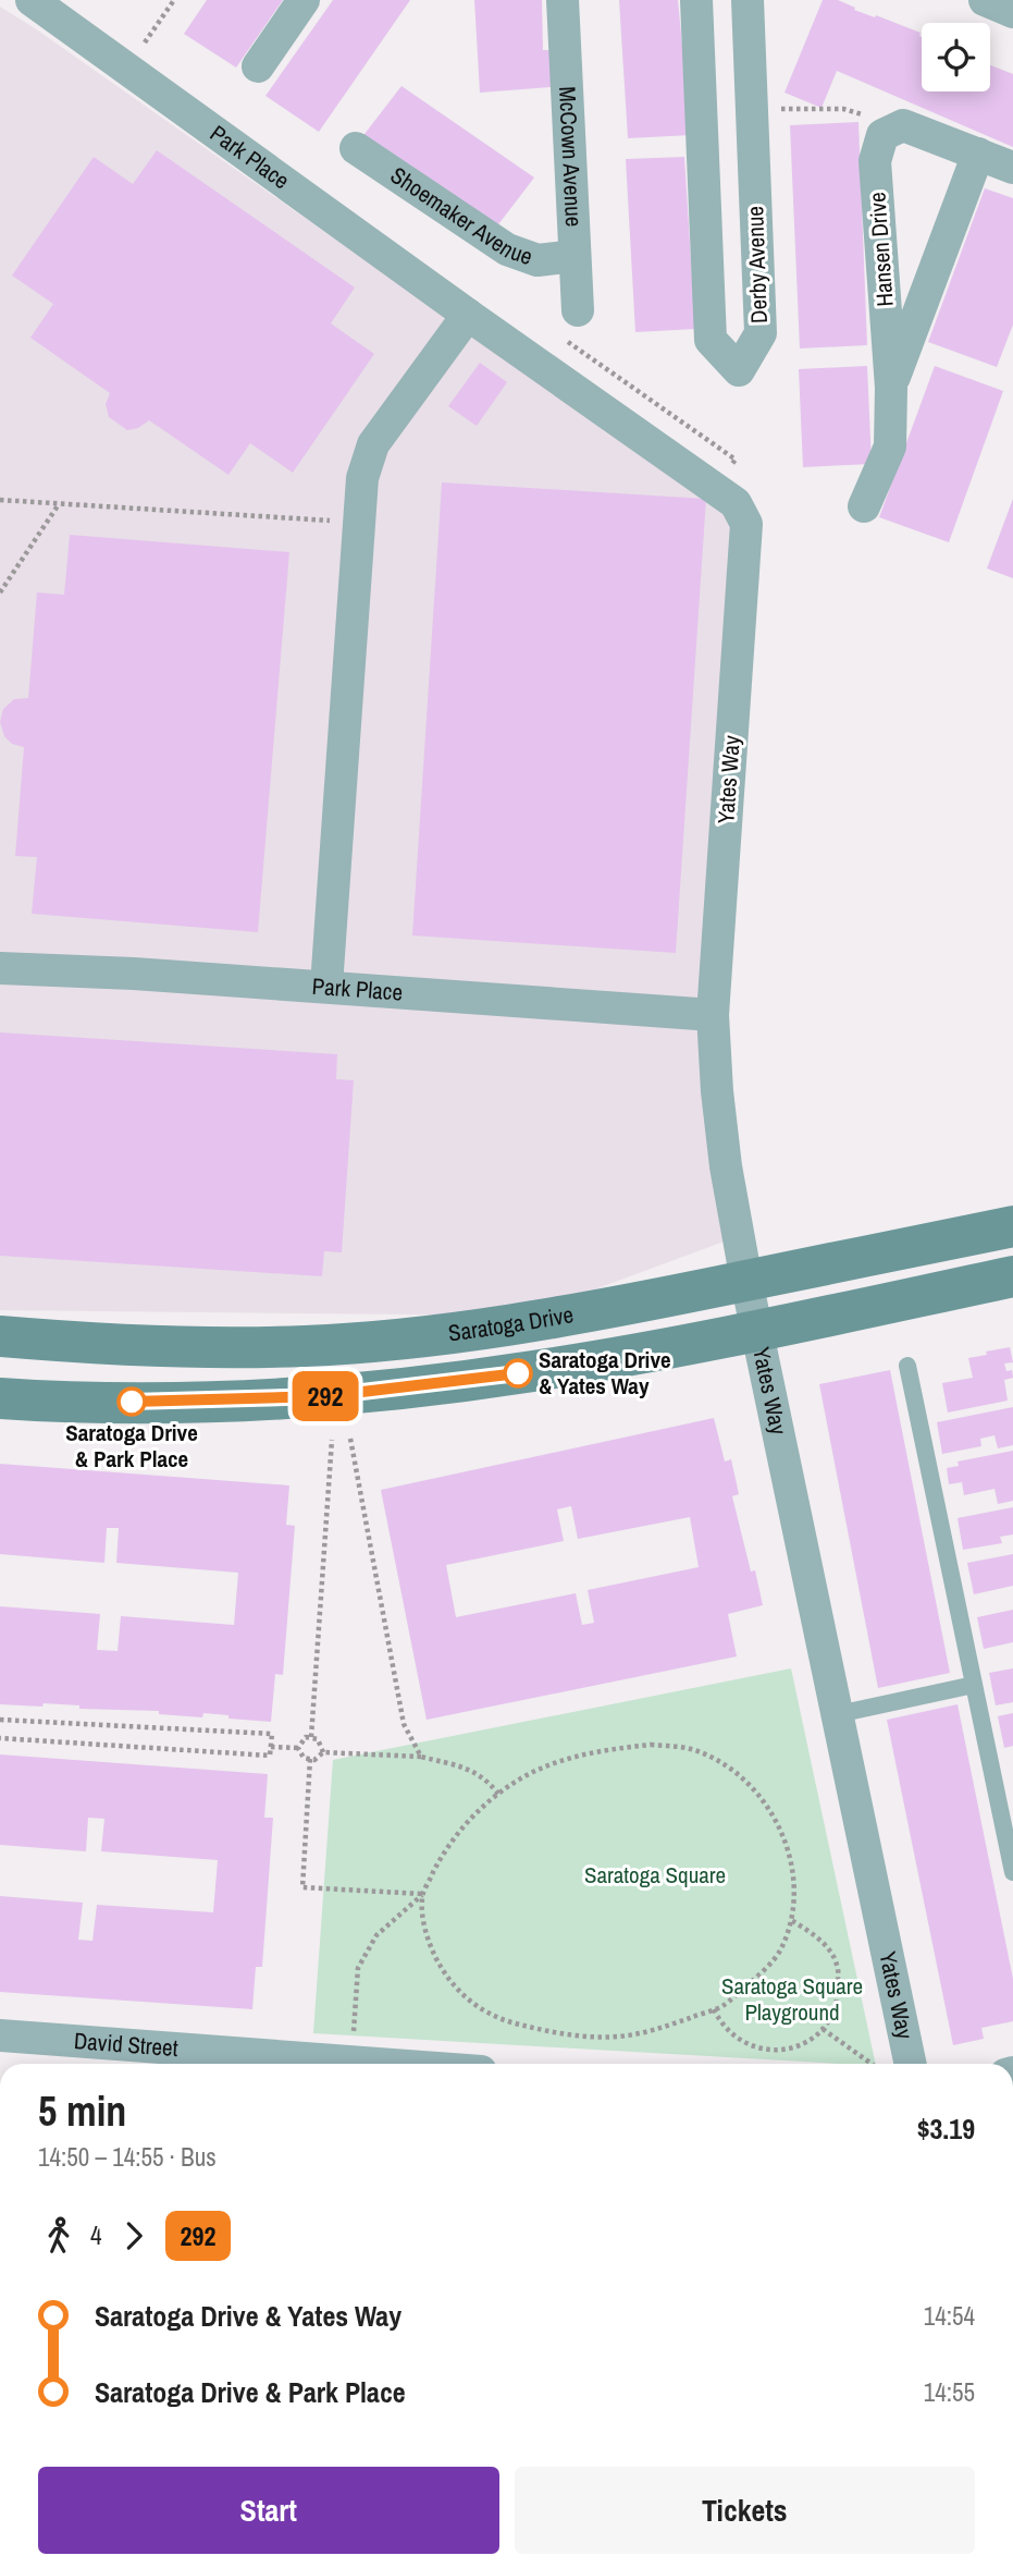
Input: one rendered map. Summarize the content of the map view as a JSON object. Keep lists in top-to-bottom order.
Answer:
{
  "streets": {
    "main road": ["Saratoga Drive"],
    "street": [
      "McCown Avenue",
      "Park Place",
      "Shoemaker Avenue",
      "Hansen Drive",
      "Derby Avenue",
      "Yates Way",
      "David Street"
    ]
  },
  "crossings": [
    ["McCown Avenue", "Shoemaker Avenue"],
    ["Park Place", "Yates Way"],
    ["Yates Way", "Saratoga Drive"]
  ],
  "parks": ["Saratoga Square", "Saratoga Square Playground"],
  "places": ["Saratoga Drive & Yates Way", "Saratoga Drive & Park Place"],
  "lines": ["bus line 292"],
  "page": {
    "on_map": "292",
    "heading": ["5 min", "14:50 – 14:55 · Bus", "$3.19"],
    "legs": ["4", "292"],
    "list": [
      {
        "name": "Saratoga Drive & Yates Way",
        "value": "14:54"
      },
      {
        "name": "Saratoga Drive & Park Place",
        "value": "14:55"
      }
    ],
    "buttons": ["Start", "Tickets"]
  }
}
